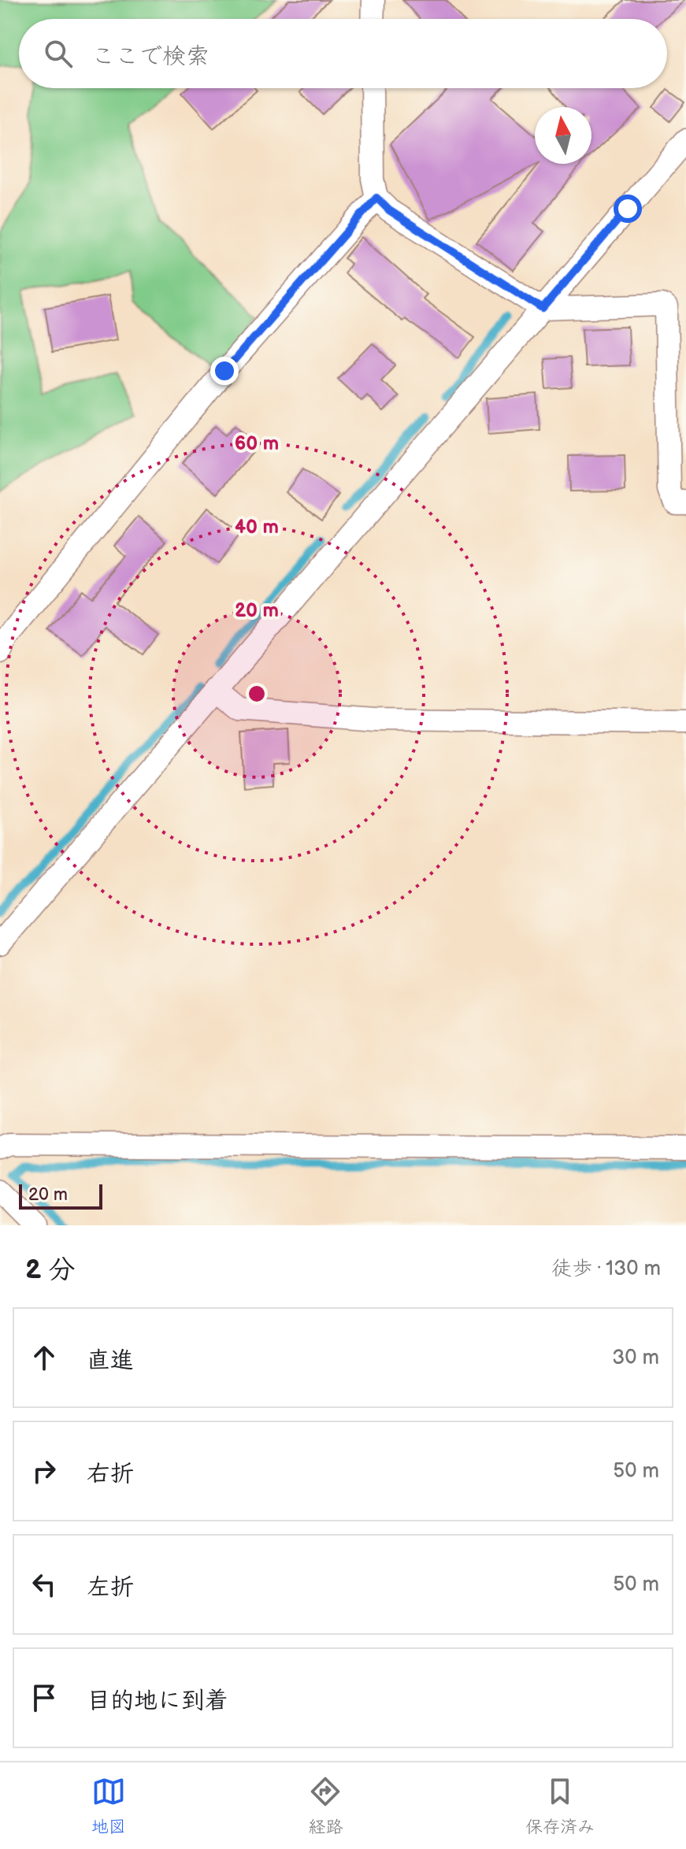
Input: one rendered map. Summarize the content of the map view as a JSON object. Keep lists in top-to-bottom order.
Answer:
{
  "scale_bar": "20 m",
  "north": "top",
  "page": {
    "search": "ここで検索",
    "scale": "20 m",
    "heading": ["2 分", "徒歩 · 130 m"],
    "list": [
      ["直進", "30 m"],
      ["右折", "50 m"],
      ["左折", "50 m"],
      "目的地に到着"
    ],
    "nav": ["地図", "経路", "保存済み"]
  },
  "rings": ["60 m", "40 m", "20 m"]
}
